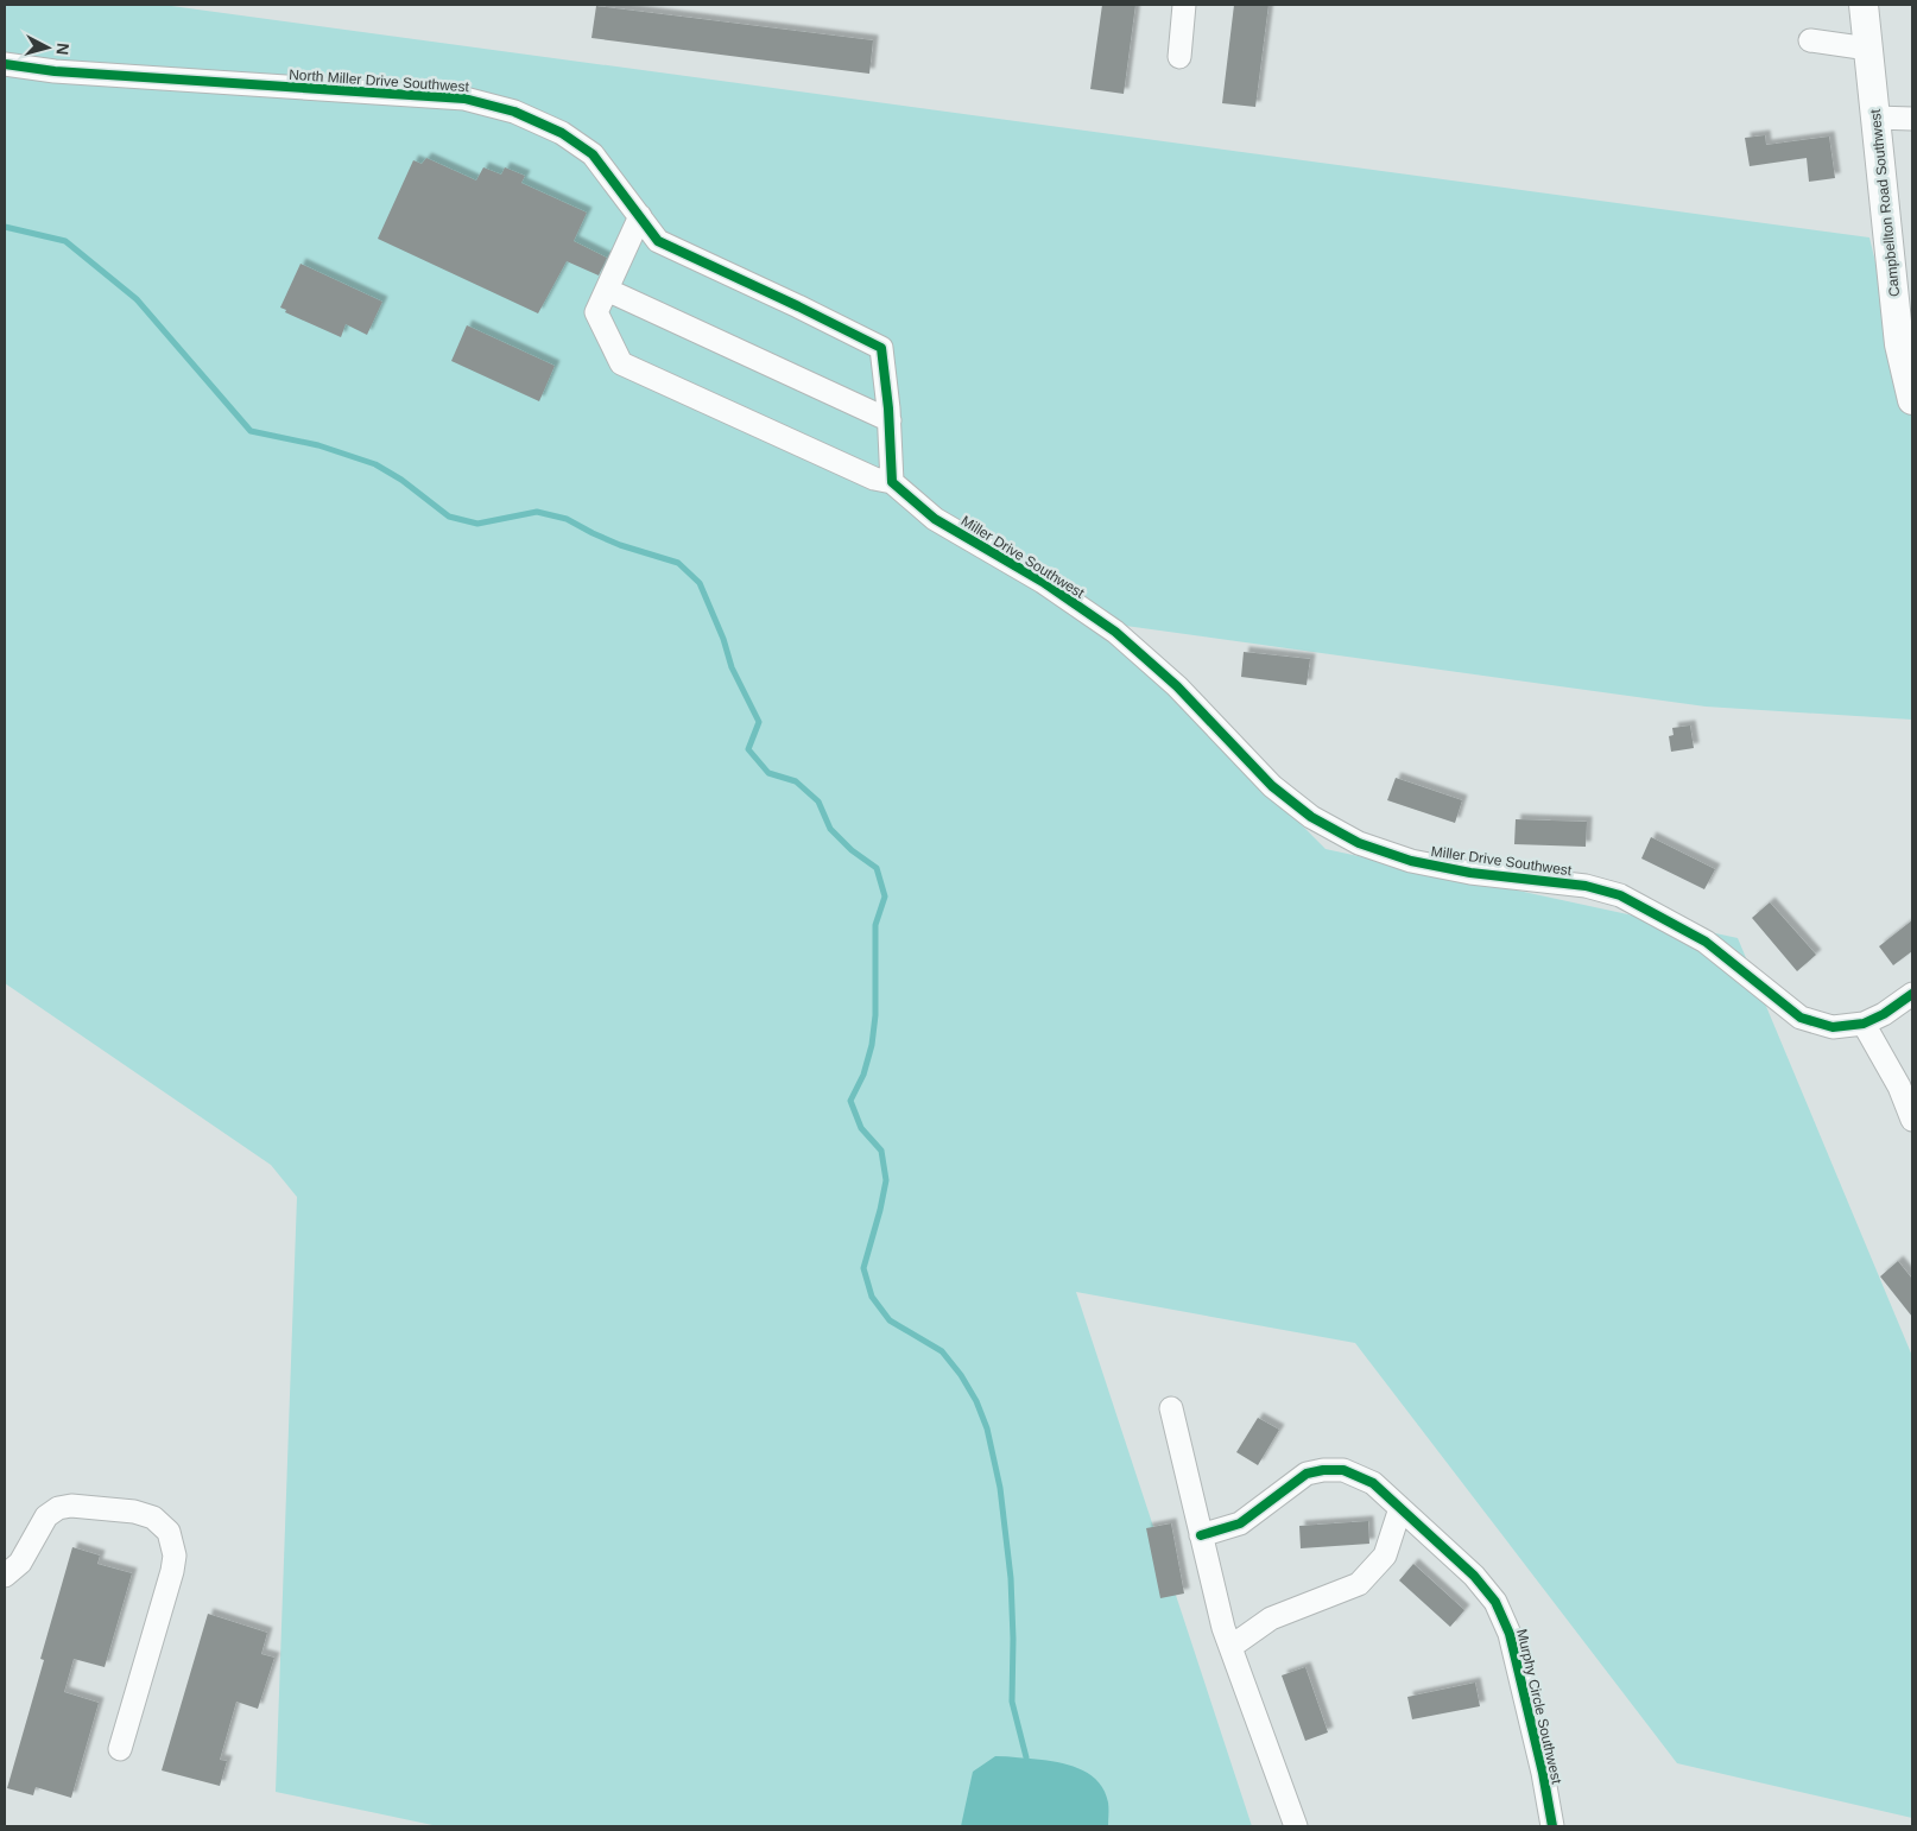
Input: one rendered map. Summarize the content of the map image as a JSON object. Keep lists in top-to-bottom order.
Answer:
{
  "streets": {
    "main road": ["Campbellton Road Southwest"],
    "street": ["North Miller Drive Southwest", "Miller Drive Southwest", "Murphy Circle Southwest"]
  },
  "crossings": [
    ["North Miller Drive Southwest", "Miller Drive Southwest"]
  ],
  "north": "right"
}
